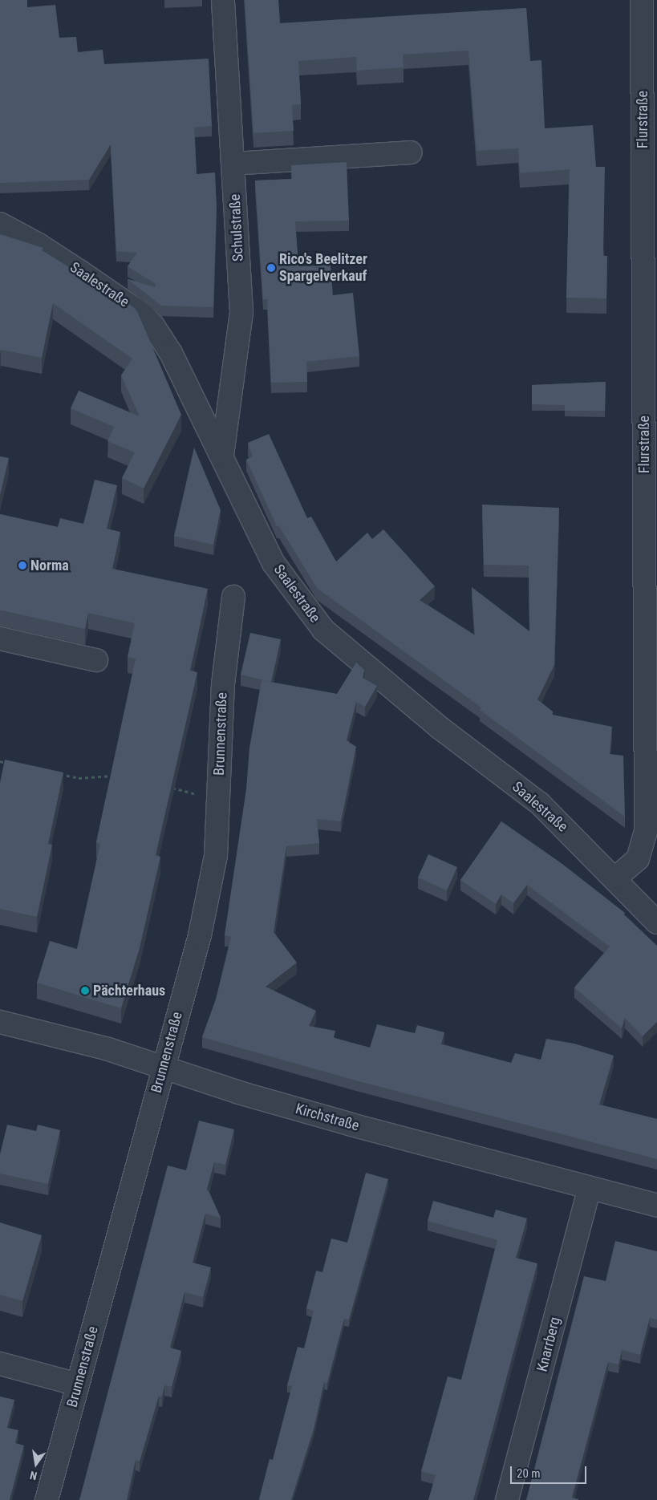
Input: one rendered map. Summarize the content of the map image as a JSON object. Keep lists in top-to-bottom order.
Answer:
{
  "streets": {
    "street": [
      "Flurstraße",
      "Schulstraße",
      "Saalestraße",
      "Brunnenstraße",
      "Kirchstraße",
      "Knarrberg"
    ]
  },
  "crossings": [
    ["Flurstraße", "Saalestraße"],
    ["Schulstraße", "Saalestraße"],
    ["Brunnenstraße", "Kirchstraße"],
    ["Kirchstraße", "Knarrberg"]
  ],
  "places": ["Rico's Beelitzer Spargelverkauf", "Norma", "Pächterhaus"],
  "scale_bar": "20 m",
  "north": "bottom"
}
